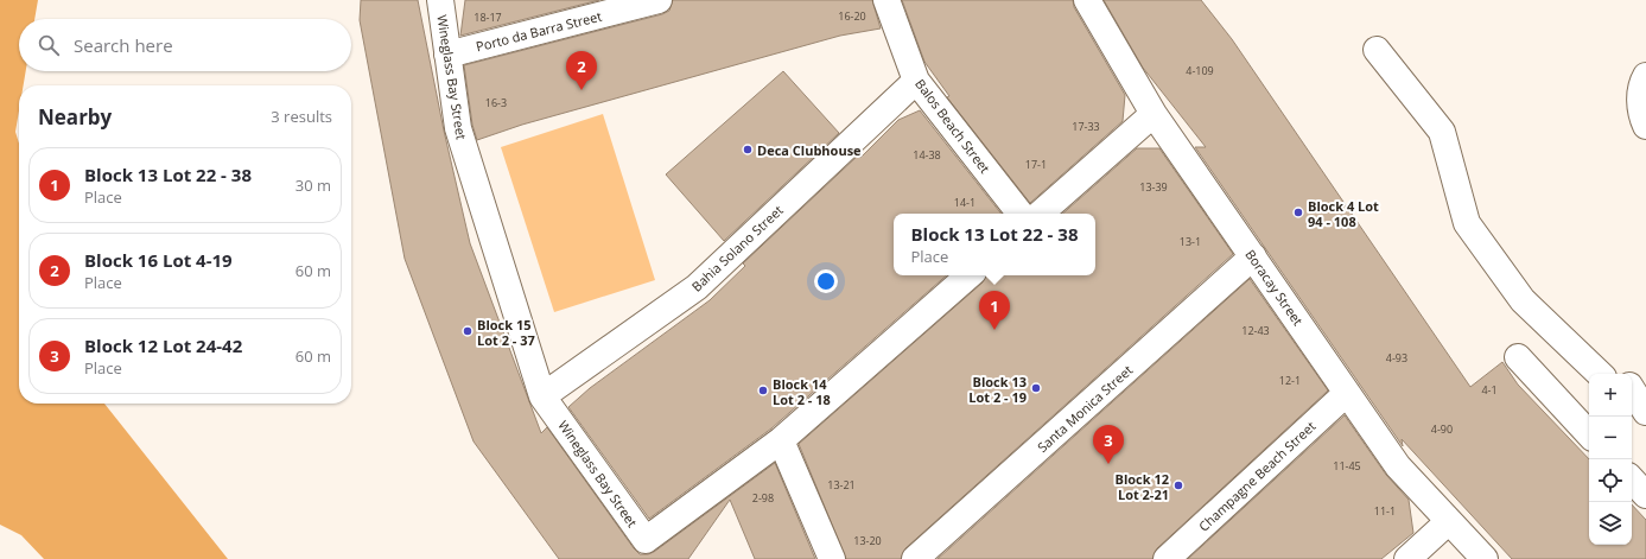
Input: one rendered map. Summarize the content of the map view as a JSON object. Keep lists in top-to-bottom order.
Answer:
{
  "streets": {
    "street": [
      "Porto da Barra Street",
      "Wineglass Bay Street",
      "Balos Beach Street",
      "Bahia Solano Street",
      "Boracay Street",
      "Santa Monica Street",
      "Champagne Beach Street"
    ]
  },
  "crossings": [
    ["Porto da Barra Street", "Wineglass Bay Street"],
    ["Wineglass Bay Street", "Bahia Solano Street"],
    ["Balos Beach Street", "Bahia Solano Street"],
    ["Boracay Street", "Santa Monica Street"],
    ["Boracay Street", "Champagne Beach Street"]
  ],
  "places": [
    "Deca Clubhouse",
    "Block 4 Lot 94 - 108",
    "Block 15 Lot 2 - 37",
    "Block 13 Lot 2 - 19",
    "Block 14 Lot 2 - 18",
    "Block 12 Lot 2-21"
  ],
  "house_numbers": [
    "16-20",
    "18-17",
    "4-109",
    "16-3",
    "17-33",
    "14-38",
    "17-1",
    "13-39",
    "14-1",
    "13-1",
    "12-43",
    "4-93",
    "12-1",
    "4-1",
    "4-90",
    "11-45",
    "13-21",
    "2-98",
    "11-1",
    "13-20"
  ],
  "page": {
    "search": "Search here",
    "pins": ["2", "1", "3"],
    "heading": ["Nearby", "3 results"],
    "list": [
      {
        "mark": "1",
        "name": "Block 13 Lot 22 - 38",
        "note": "Place",
        "value": "30 m"
      },
      {
        "mark": "2",
        "name": "Block 16 Lot 4-19",
        "note": "Place",
        "value": "60 m"
      },
      {
        "mark": "3",
        "name": "Block 12 Lot 24-42",
        "note": "Place",
        "value": "60 m"
      }
    ],
    "popup": ["Block 13 Lot 22 - 38", "Place"],
    "map_buttons": ["+", "−"]
  }
}
